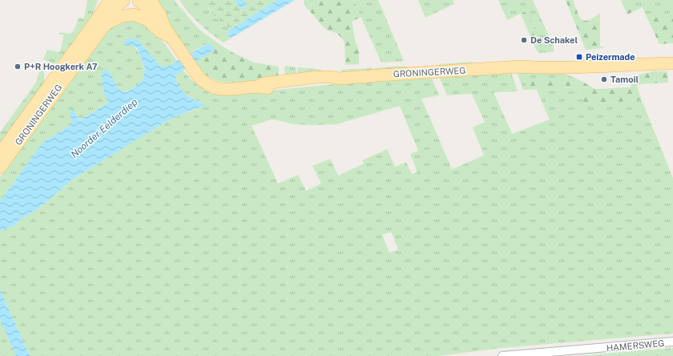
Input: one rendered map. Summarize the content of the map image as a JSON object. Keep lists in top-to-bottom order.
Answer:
{
  "streets": {
    "main road": ["GRONINGERWEG"],
    "street": ["HAMERSWEG"]
  },
  "water": ["Noorder Eelderdiep"],
  "places": {
    "other": ["De Schakel", "P+R Hoogkerk A7", "Tamoil"],
    "transit": ["Peizermade"]
  }
}
